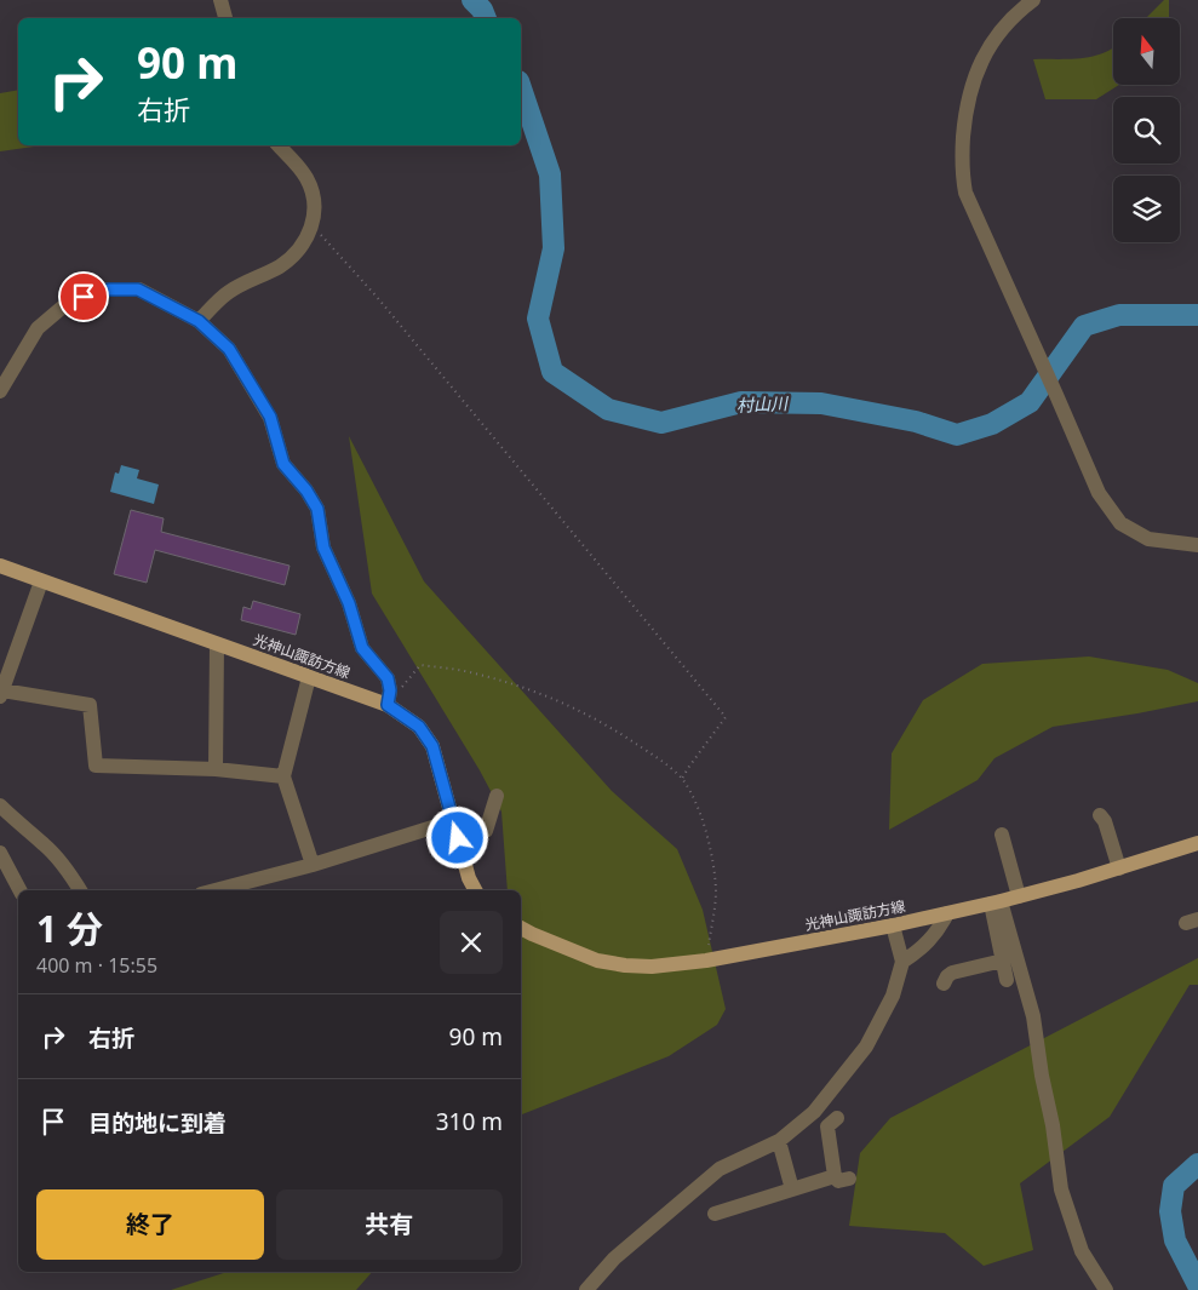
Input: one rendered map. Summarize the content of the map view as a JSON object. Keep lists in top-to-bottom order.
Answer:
{
  "streets": {
    "main road": ["光神山諏訪方線"]
  },
  "water": ["村山川"],
  "north": "top",
  "page": {
    "turn": ["90 m", "右折"],
    "heading": ["1 分", "400 m · 15:55"],
    "list": [
      {
        "name": "右折",
        "value": "90 m"
      },
      {
        "name": "目的地に到着",
        "value": "310 m"
      }
    ],
    "buttons": ["終了", "共有"]
  }
}
